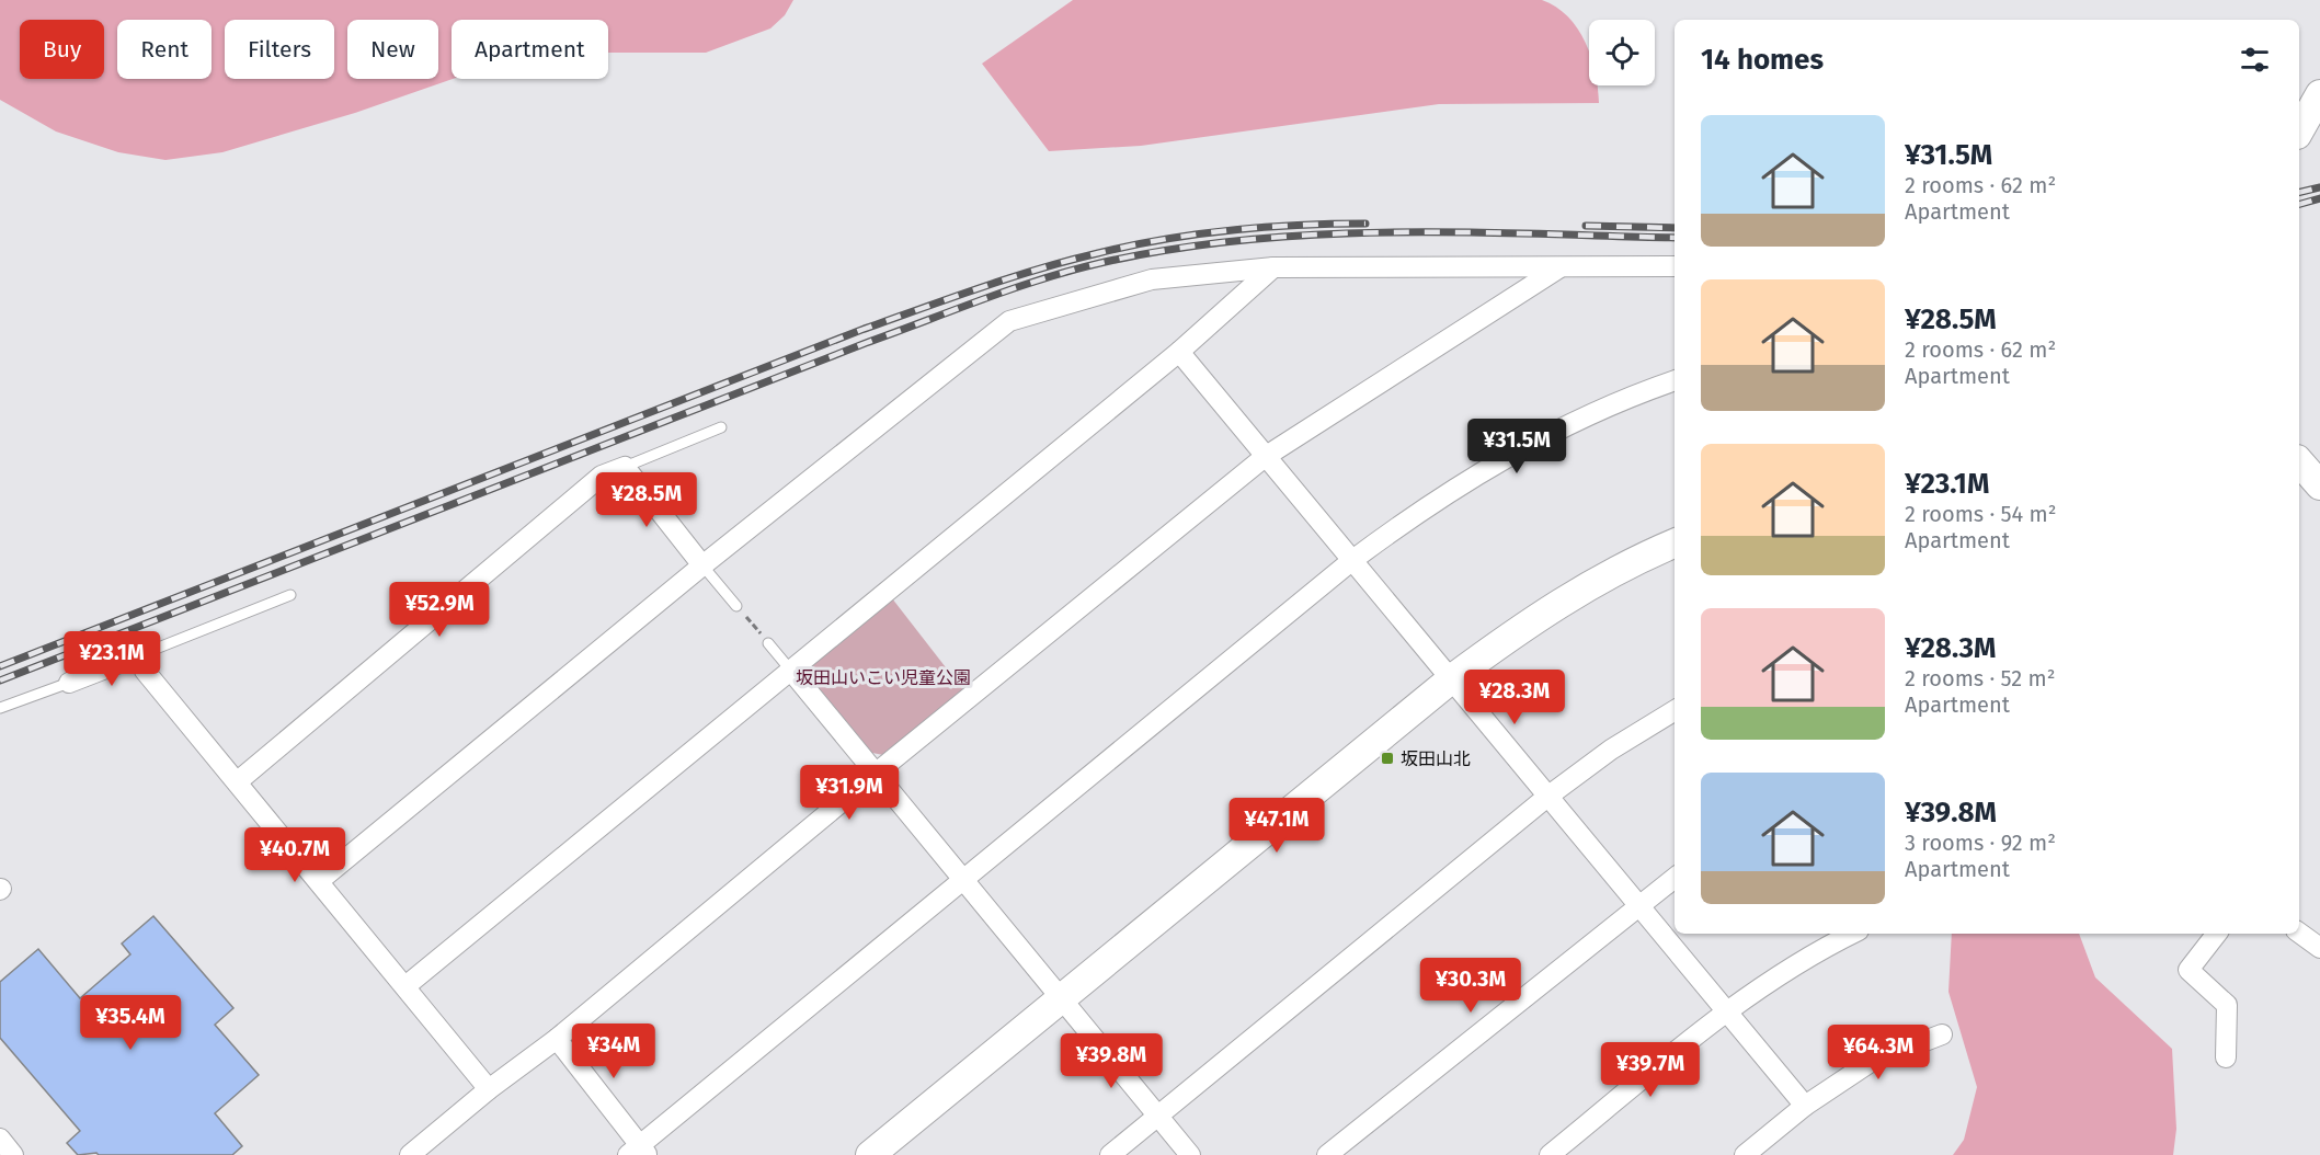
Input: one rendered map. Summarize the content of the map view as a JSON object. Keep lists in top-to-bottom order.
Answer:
{
  "parks": ["坂田山いこい児童公園"],
  "places": {
    "transit": ["坂田山北"]
  },
  "page": {
    "chip": [
      "Buy",
      "Rent",
      "Filters",
      "New",
      "Apartment"
    ],
    "heading": "14 homes",
    "list": [
      {
        "name": "¥31.5M",
        "note": "2 rooms · 62 m² · Apartment"
      },
      {
        "name": "¥28.5M",
        "note": "2 rooms · 62 m² · Apartment"
      },
      {
        "name": "¥23.1M",
        "note": "2 rooms · 54 m² · Apartment"
      },
      {
        "name": "¥28.3M",
        "note": "2 rooms · 52 m² · Apartment"
      },
      {
        "name": "¥39.8M",
        "note": "3 rooms · 92 m² · Apartment"
      }
    ],
    "price": [
      "¥31.5M",
      "¥28.5M",
      "¥52.9M",
      "¥23.1M",
      "¥28.3M",
      "¥31.9M",
      "¥47.1M",
      "¥40.7M",
      "¥30.3M",
      "¥35.4M",
      "¥34M",
      "¥64.3M",
      "¥39.8M",
      "¥39.7M"
    ]
  }
}
